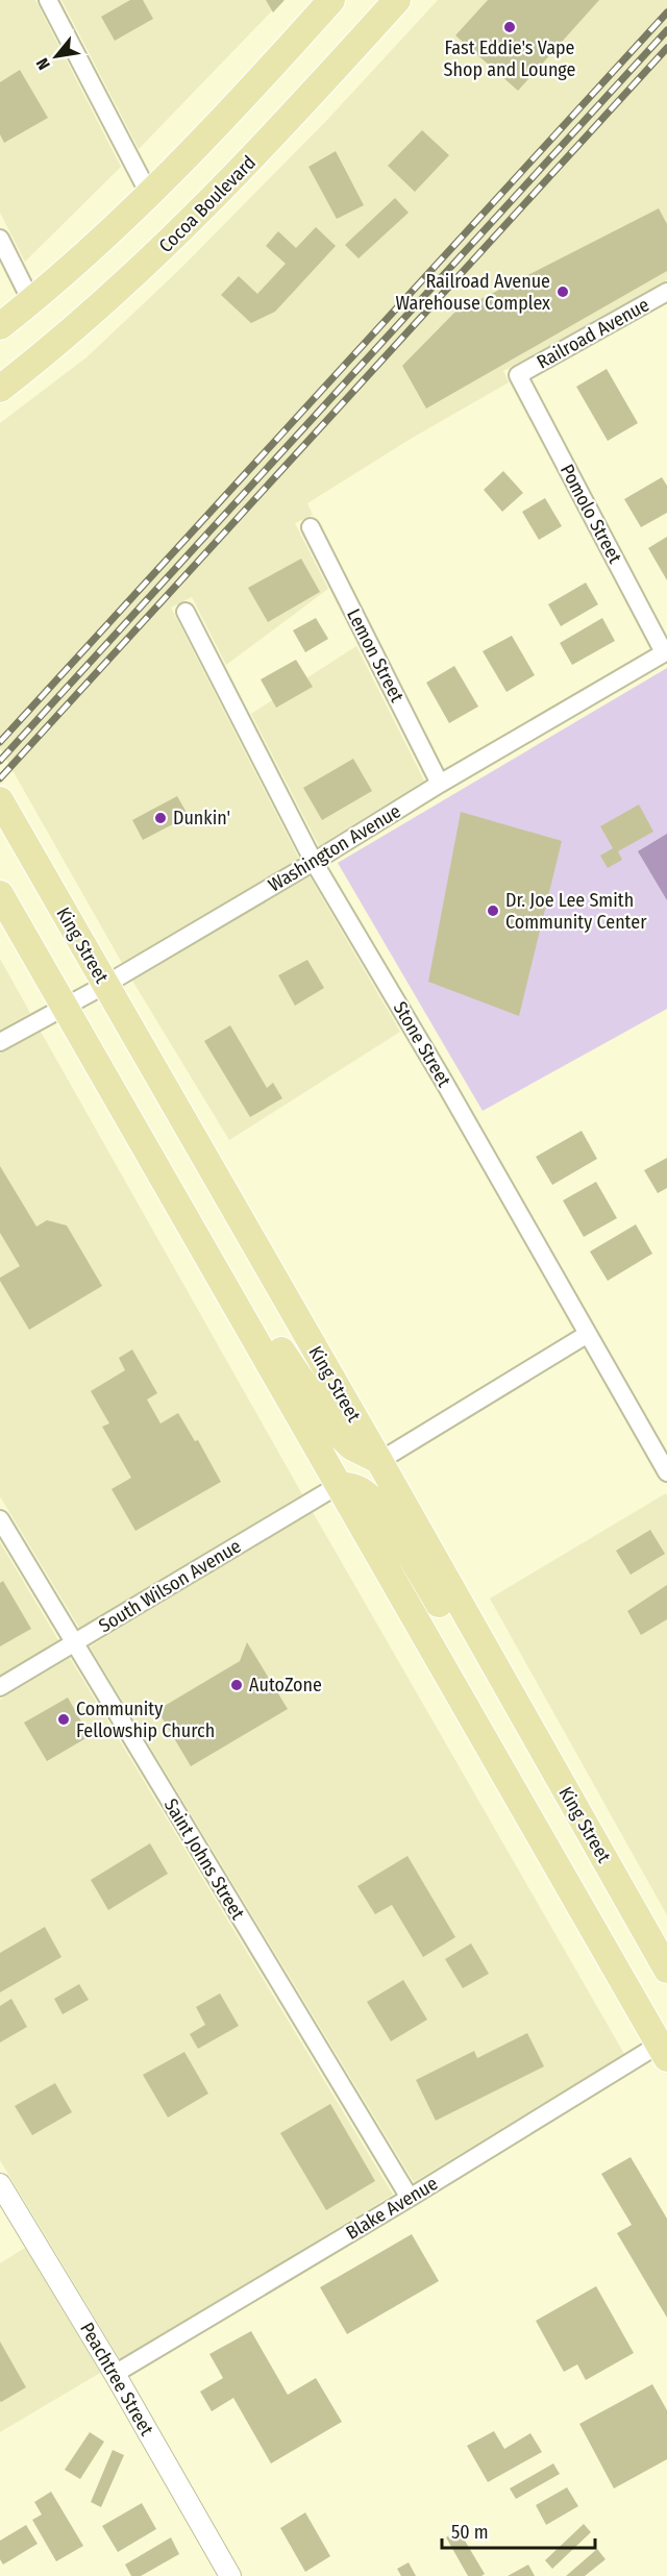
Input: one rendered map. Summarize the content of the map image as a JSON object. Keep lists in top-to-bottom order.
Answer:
{
  "streets": {
    "main road": ["Cocoa Boulevard", "King Street"],
    "street": [
      "Railroad Avenue",
      "Pomolo Street",
      "Lemon Street",
      "Washington Avenue",
      "Stone Street",
      "South Wilson Avenue",
      "Saint Johns Street",
      "Blake Avenue",
      "Peachtree Street"
    ]
  },
  "crossings": [
    ["Railroad Avenue", "Pomolo Street"],
    ["Pomolo Street", "Washington Avenue"],
    ["Lemon Street", "Washington Avenue"],
    ["Washington Avenue", "King Street"],
    ["Washington Avenue", "Stone Street"],
    ["South Wilson Avenue", "Saint Johns Street"],
    ["Saint Johns Street", "Blake Avenue"],
    ["Blake Avenue", "Peachtree Street"]
  ],
  "places": [
    "Fast Eddie's Vape Shop and Lounge",
    "Railroad Avenue Warehouse Complex",
    "Dunkin'",
    "Dr. Joe Lee Smith Community Center",
    "AutoZone",
    "Community Fellowship Church"
  ],
  "scale_bar": "50 m",
  "north": "bottom left"
}
